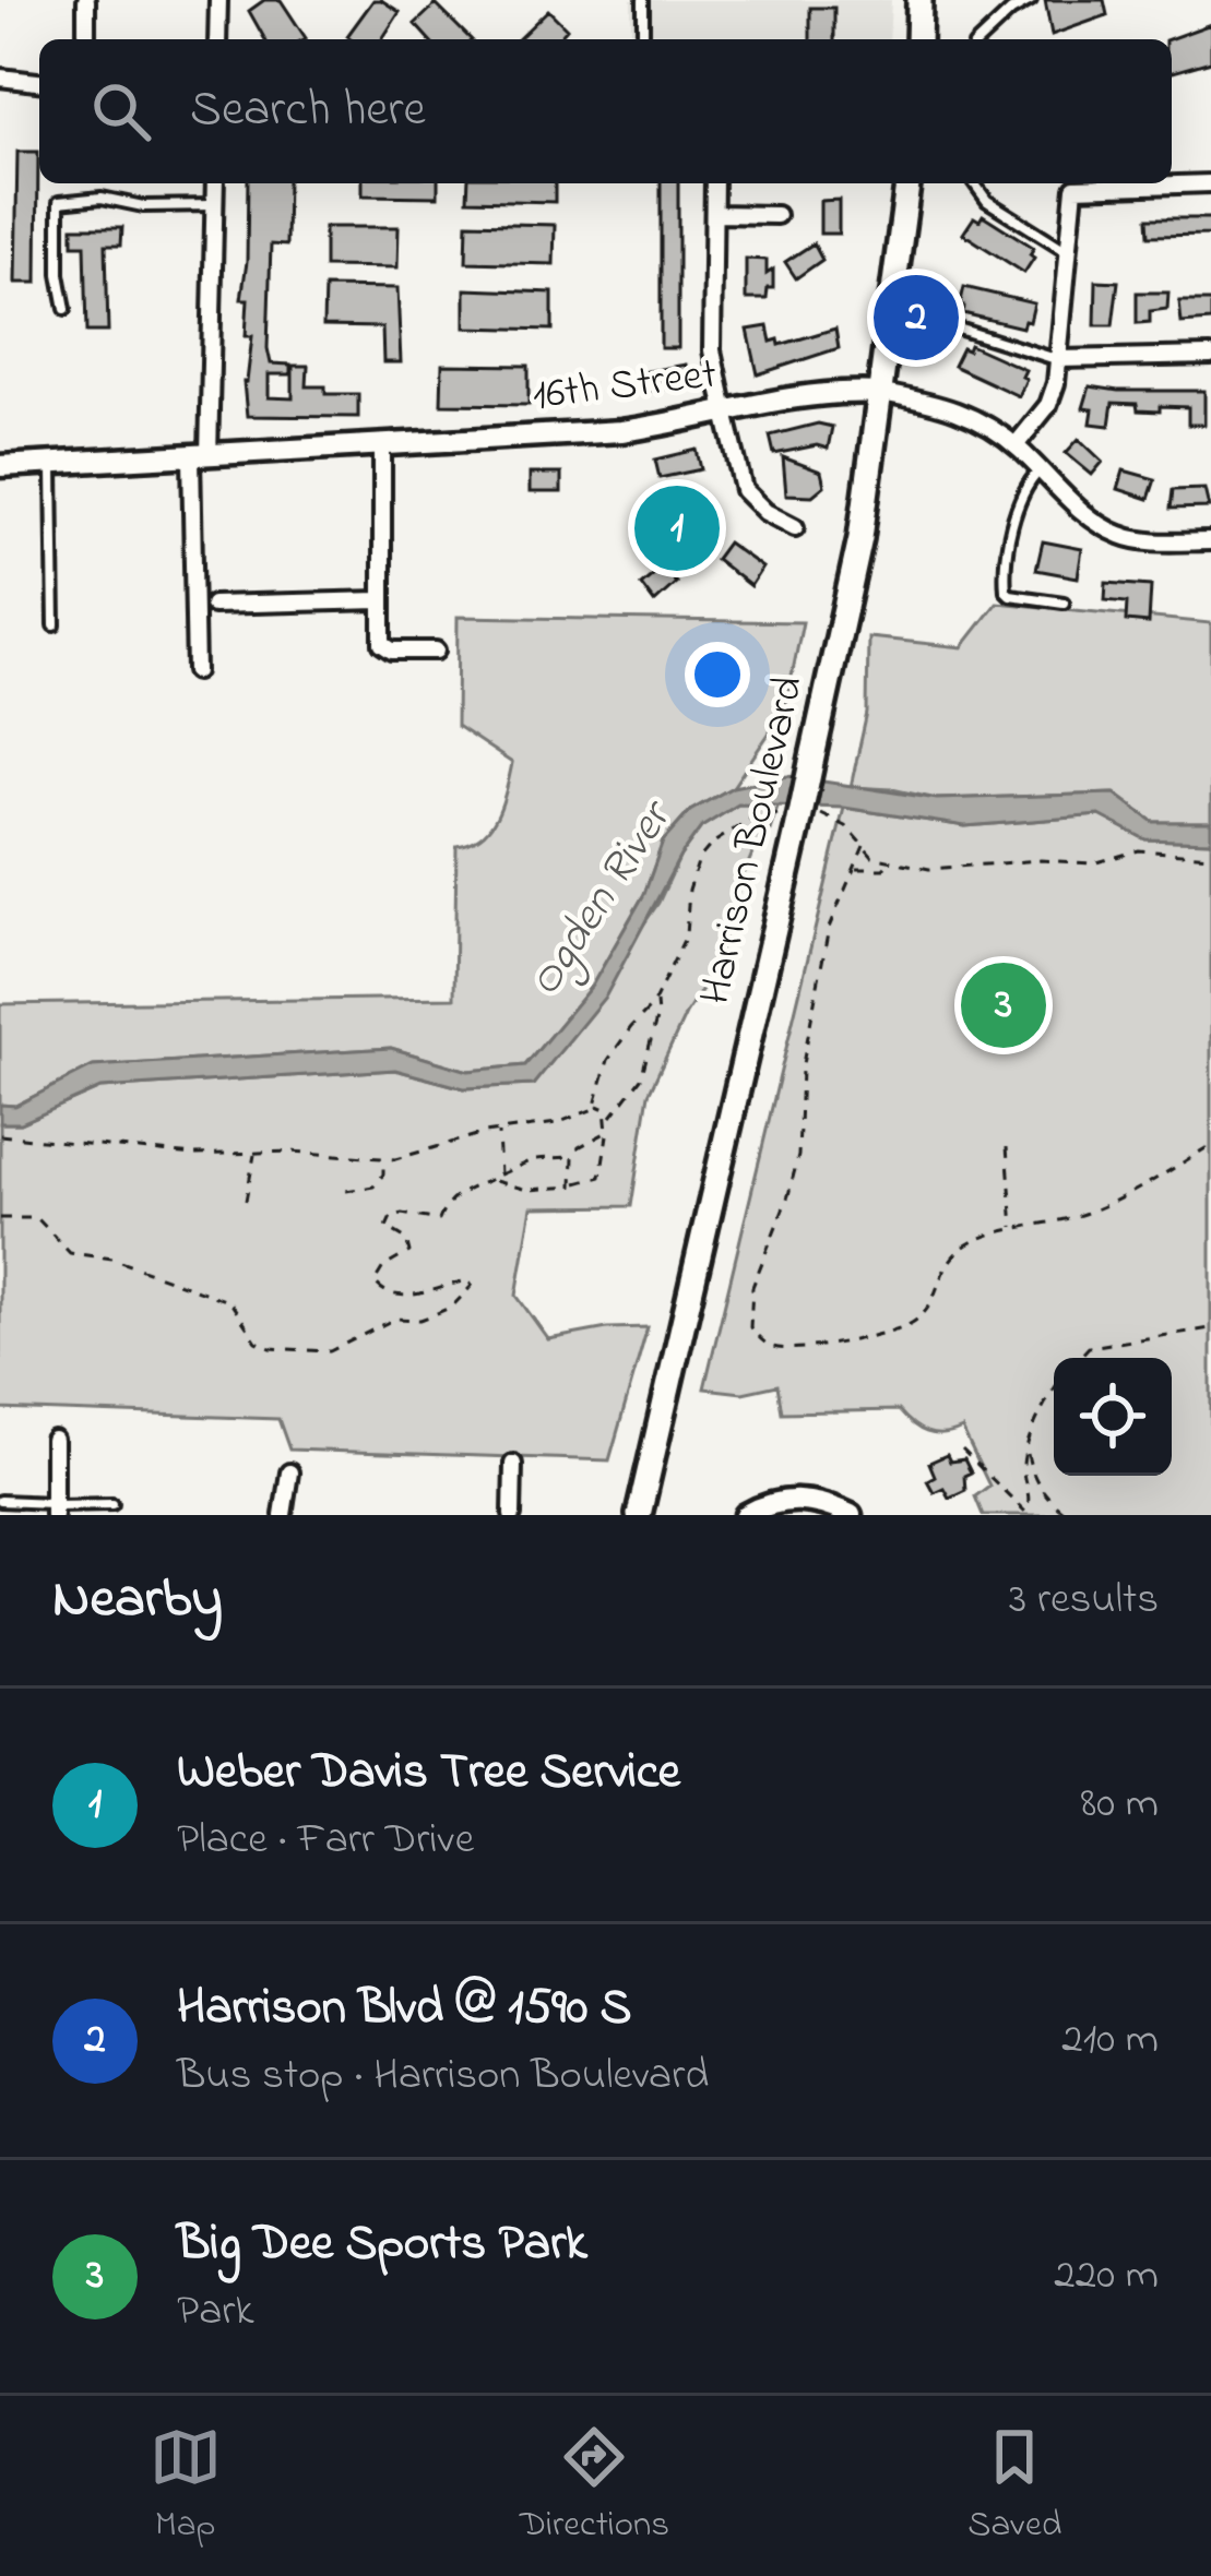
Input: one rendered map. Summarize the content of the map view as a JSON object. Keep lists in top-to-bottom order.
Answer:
{
  "streets": {
    "main road": ["Harrison Boulevard"],
    "street": ["16th Street"]
  },
  "crossings": [
    ["16th Street", "Harrison Boulevard"]
  ],
  "water": ["Ogden River"],
  "page": {
    "search": "Search here",
    "pins": ["2", "1", "3"],
    "heading": ["Nearby", "3 results"],
    "list": [
      {
        "mark": "1",
        "name": "Weber Davis Tree Service",
        "note": "Place · Farr Drive",
        "value": "80 m"
      },
      {
        "mark": "2",
        "name": "Harrison Blvd @ 1590 S",
        "note": "Bus stop · Harrison Boulevard",
        "value": "210 m"
      },
      {
        "mark": "3",
        "name": "Big Dee Sports Park",
        "note": "Park",
        "value": "220 m"
      }
    ],
    "nav": ["Map", "Directions", "Saved"]
  }
}
